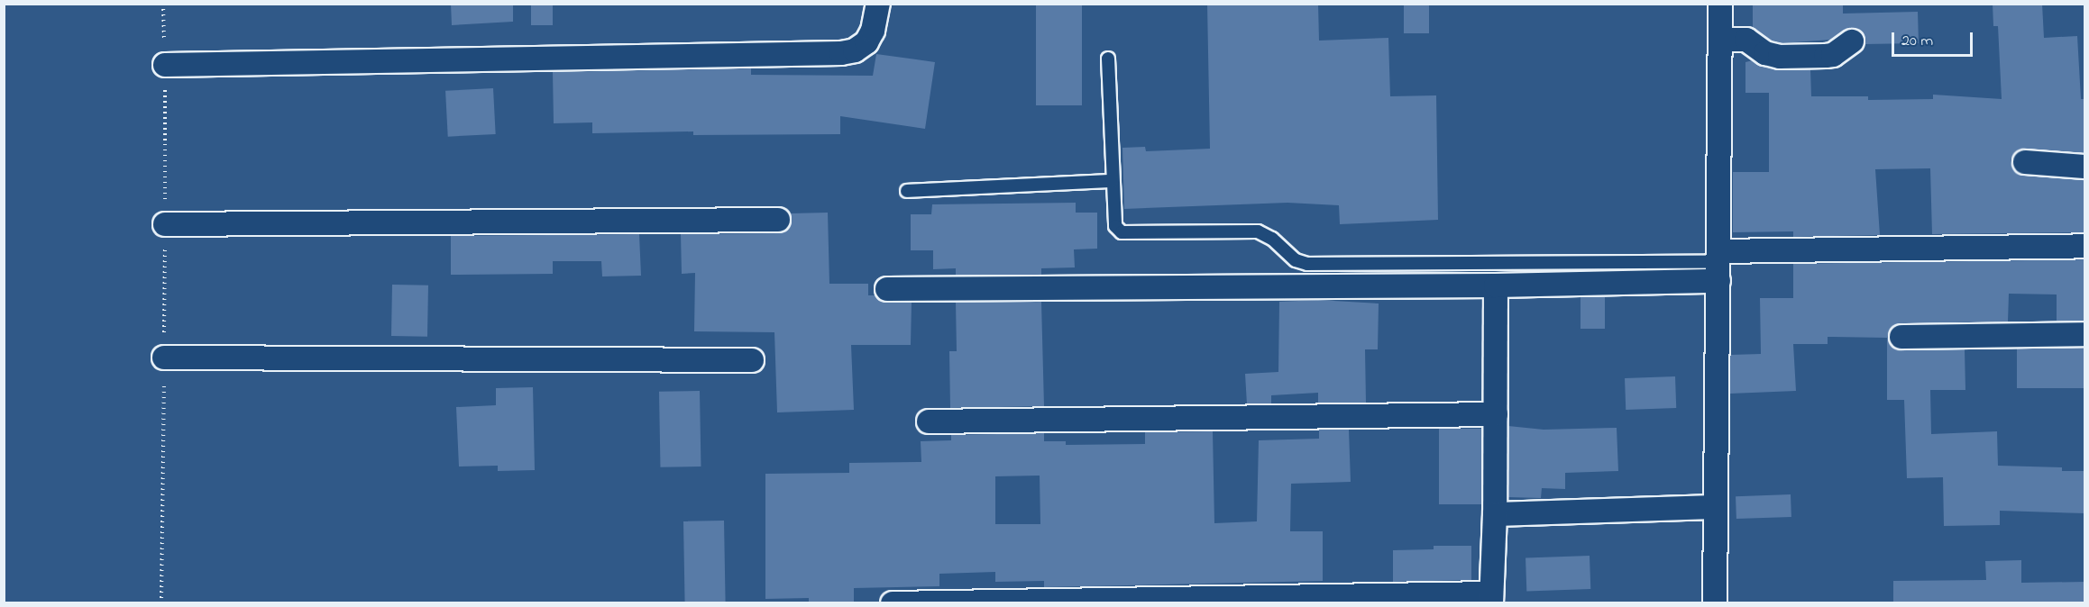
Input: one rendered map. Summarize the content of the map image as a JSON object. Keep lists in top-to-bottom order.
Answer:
{
  "scale_bar": "20 m"
}
